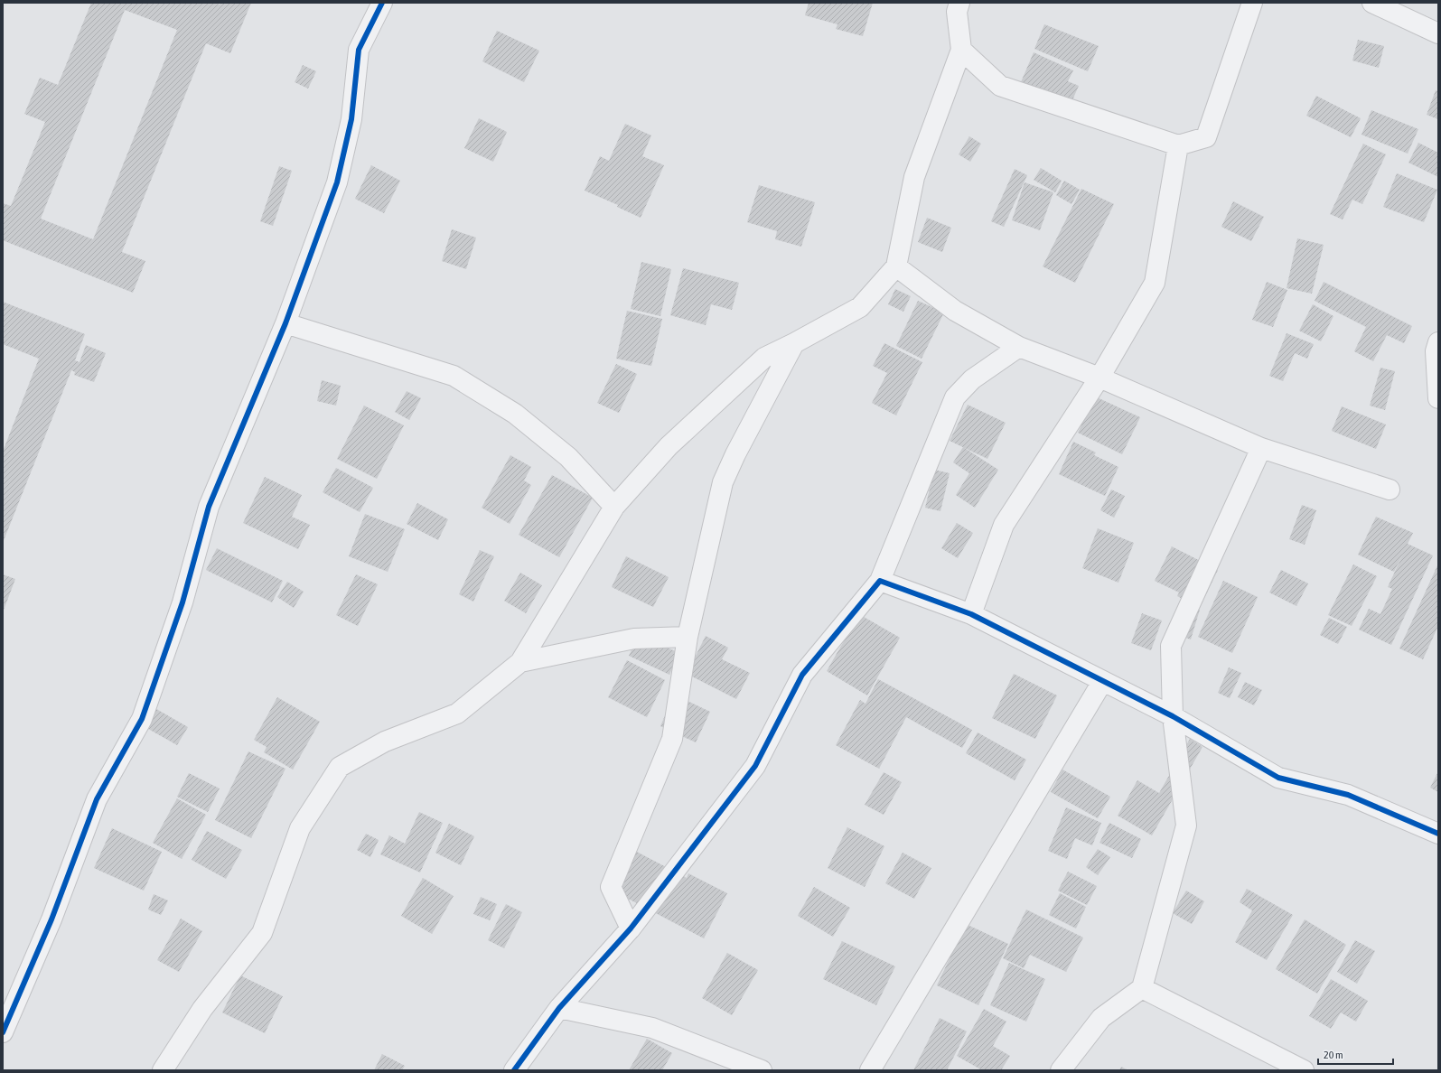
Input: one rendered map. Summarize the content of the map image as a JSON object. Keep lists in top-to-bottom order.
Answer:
{
  "scale_bar": "20 m"
}
